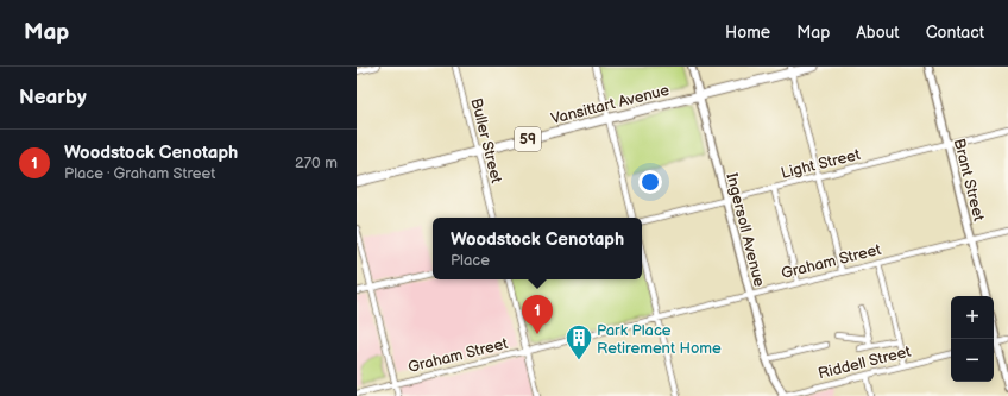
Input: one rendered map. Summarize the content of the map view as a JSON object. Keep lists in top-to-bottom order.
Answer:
{
  "streets": {
    "main road": ["Vansittart Avenue", "59"],
    "street": [
      "Buller Street",
      "Light Street",
      "Brant Street",
      "Ingersoll Avenue",
      "Graham Street",
      "Riddell Street"
    ]
  },
  "crossings": [
    ["Vansittart Avenue", "Buller Street"],
    ["Vansittart Avenue", "Ingersoll Avenue"],
    ["Light Street", "Brant Street"],
    ["Light Street", "Ingersoll Avenue"],
    ["Brant Street", "Graham Street"],
    ["Ingersoll Avenue", "Graham Street"],
    ["Ingersoll Avenue", "Riddell Street"]
  ],
  "places": {
    "building": ["Park Place Retirement Home"]
  },
  "page": {
    "header": "Map",
    "nav": [
      "Home",
      "Map",
      "About",
      "Contact"
    ],
    "heading": "Nearby",
    "list": [
      {
        "mark": "1",
        "name": "Woodstock Cenotaph",
        "note": "Place · Graham Street",
        "value": "270 m"
      }
    ],
    "popup": ["Woodstock Cenotaph", "Place"],
    "pins": "1",
    "map_buttons": ["+", "−"]
  }
}
